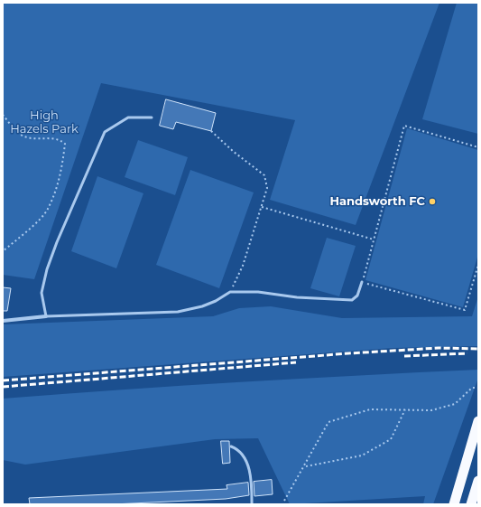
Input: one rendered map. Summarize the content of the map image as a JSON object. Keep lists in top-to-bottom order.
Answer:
{
  "parks": ["High Hazels Park"],
  "places": ["Handsworth FC"]
}
